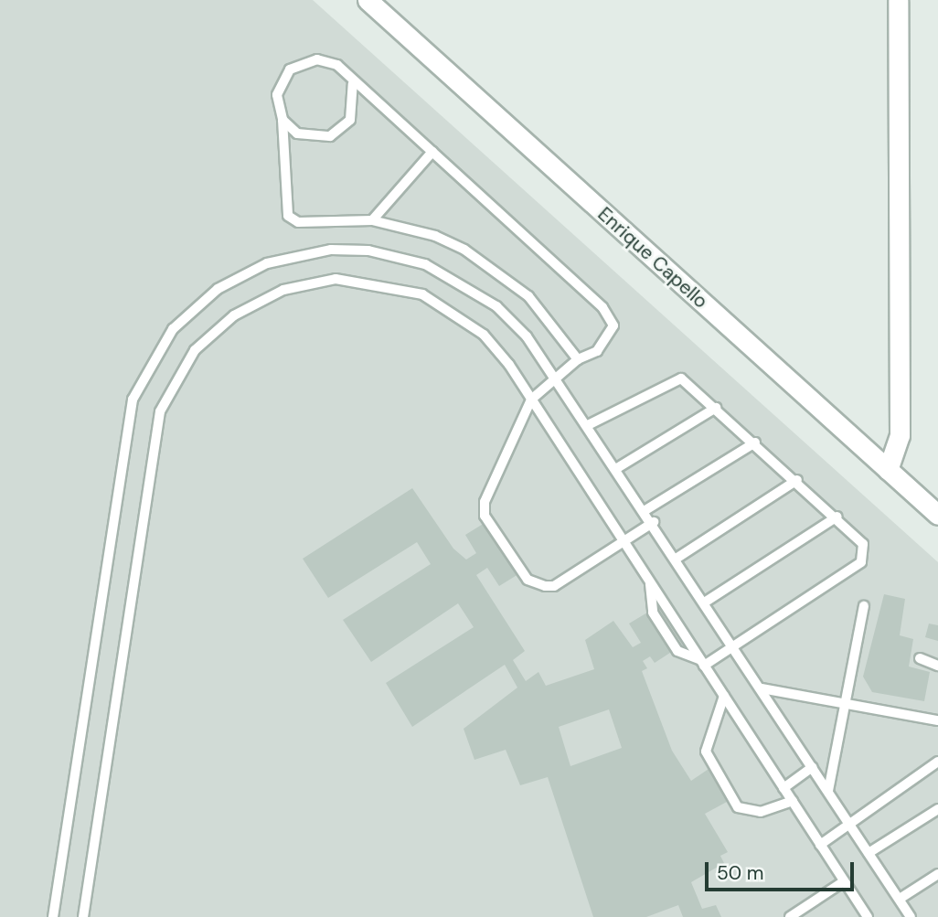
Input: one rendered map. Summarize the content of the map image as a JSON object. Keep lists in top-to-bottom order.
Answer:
{
  "streets": {
    "street": ["Enrique Capello"]
  },
  "scale_bar": "50 m"
}
